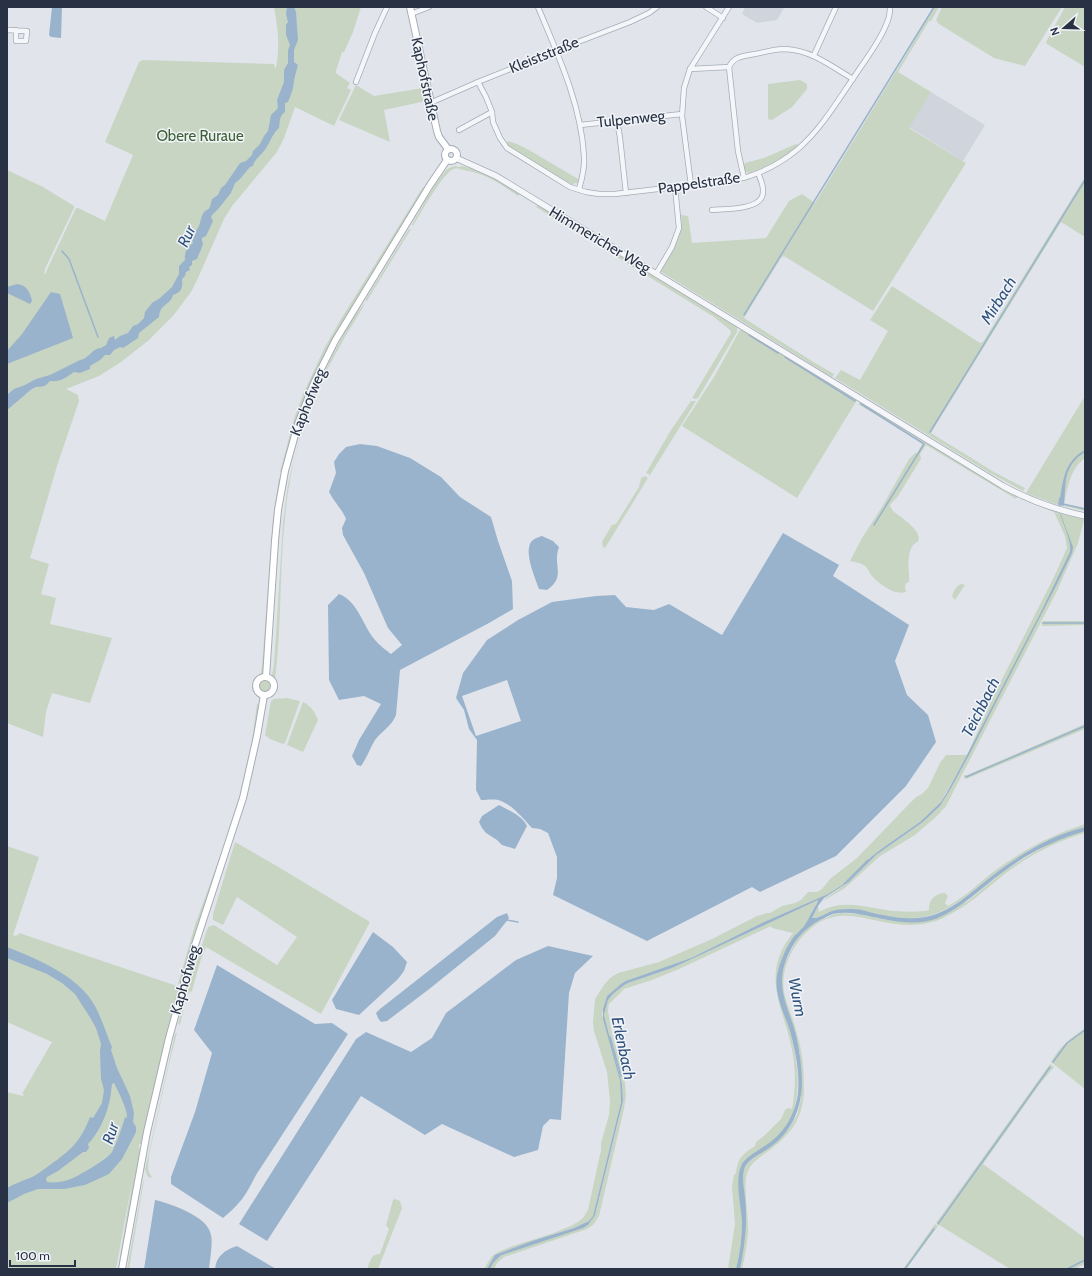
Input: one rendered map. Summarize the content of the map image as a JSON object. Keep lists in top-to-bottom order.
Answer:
{
  "streets": {
    "main road": ["Kaphofstraße", "Kaphofweg"],
    "street": [
      "Kleiststraße",
      "Tulpenweg",
      "Pappelstraße",
      "Himmericher Weg"
    ]
  },
  "crossings": [
    ["Kleiststraße", "Kaphofstraße"],
    ["Kleiststraße", "Pappelstraße"],
    ["Kaphofstraße", "Himmericher Weg"],
    ["Kaphofstraße", "Kaphofweg"],
    ["Himmericher Weg", "Kaphofweg"]
  ],
  "water": [
    "Rur",
    "Mirbach",
    "Teichbach",
    "Wurm",
    "Erlenbach"
  ],
  "parks": ["Obere Ruraue"],
  "scale_bar": "100 m",
  "north": "left"
}
